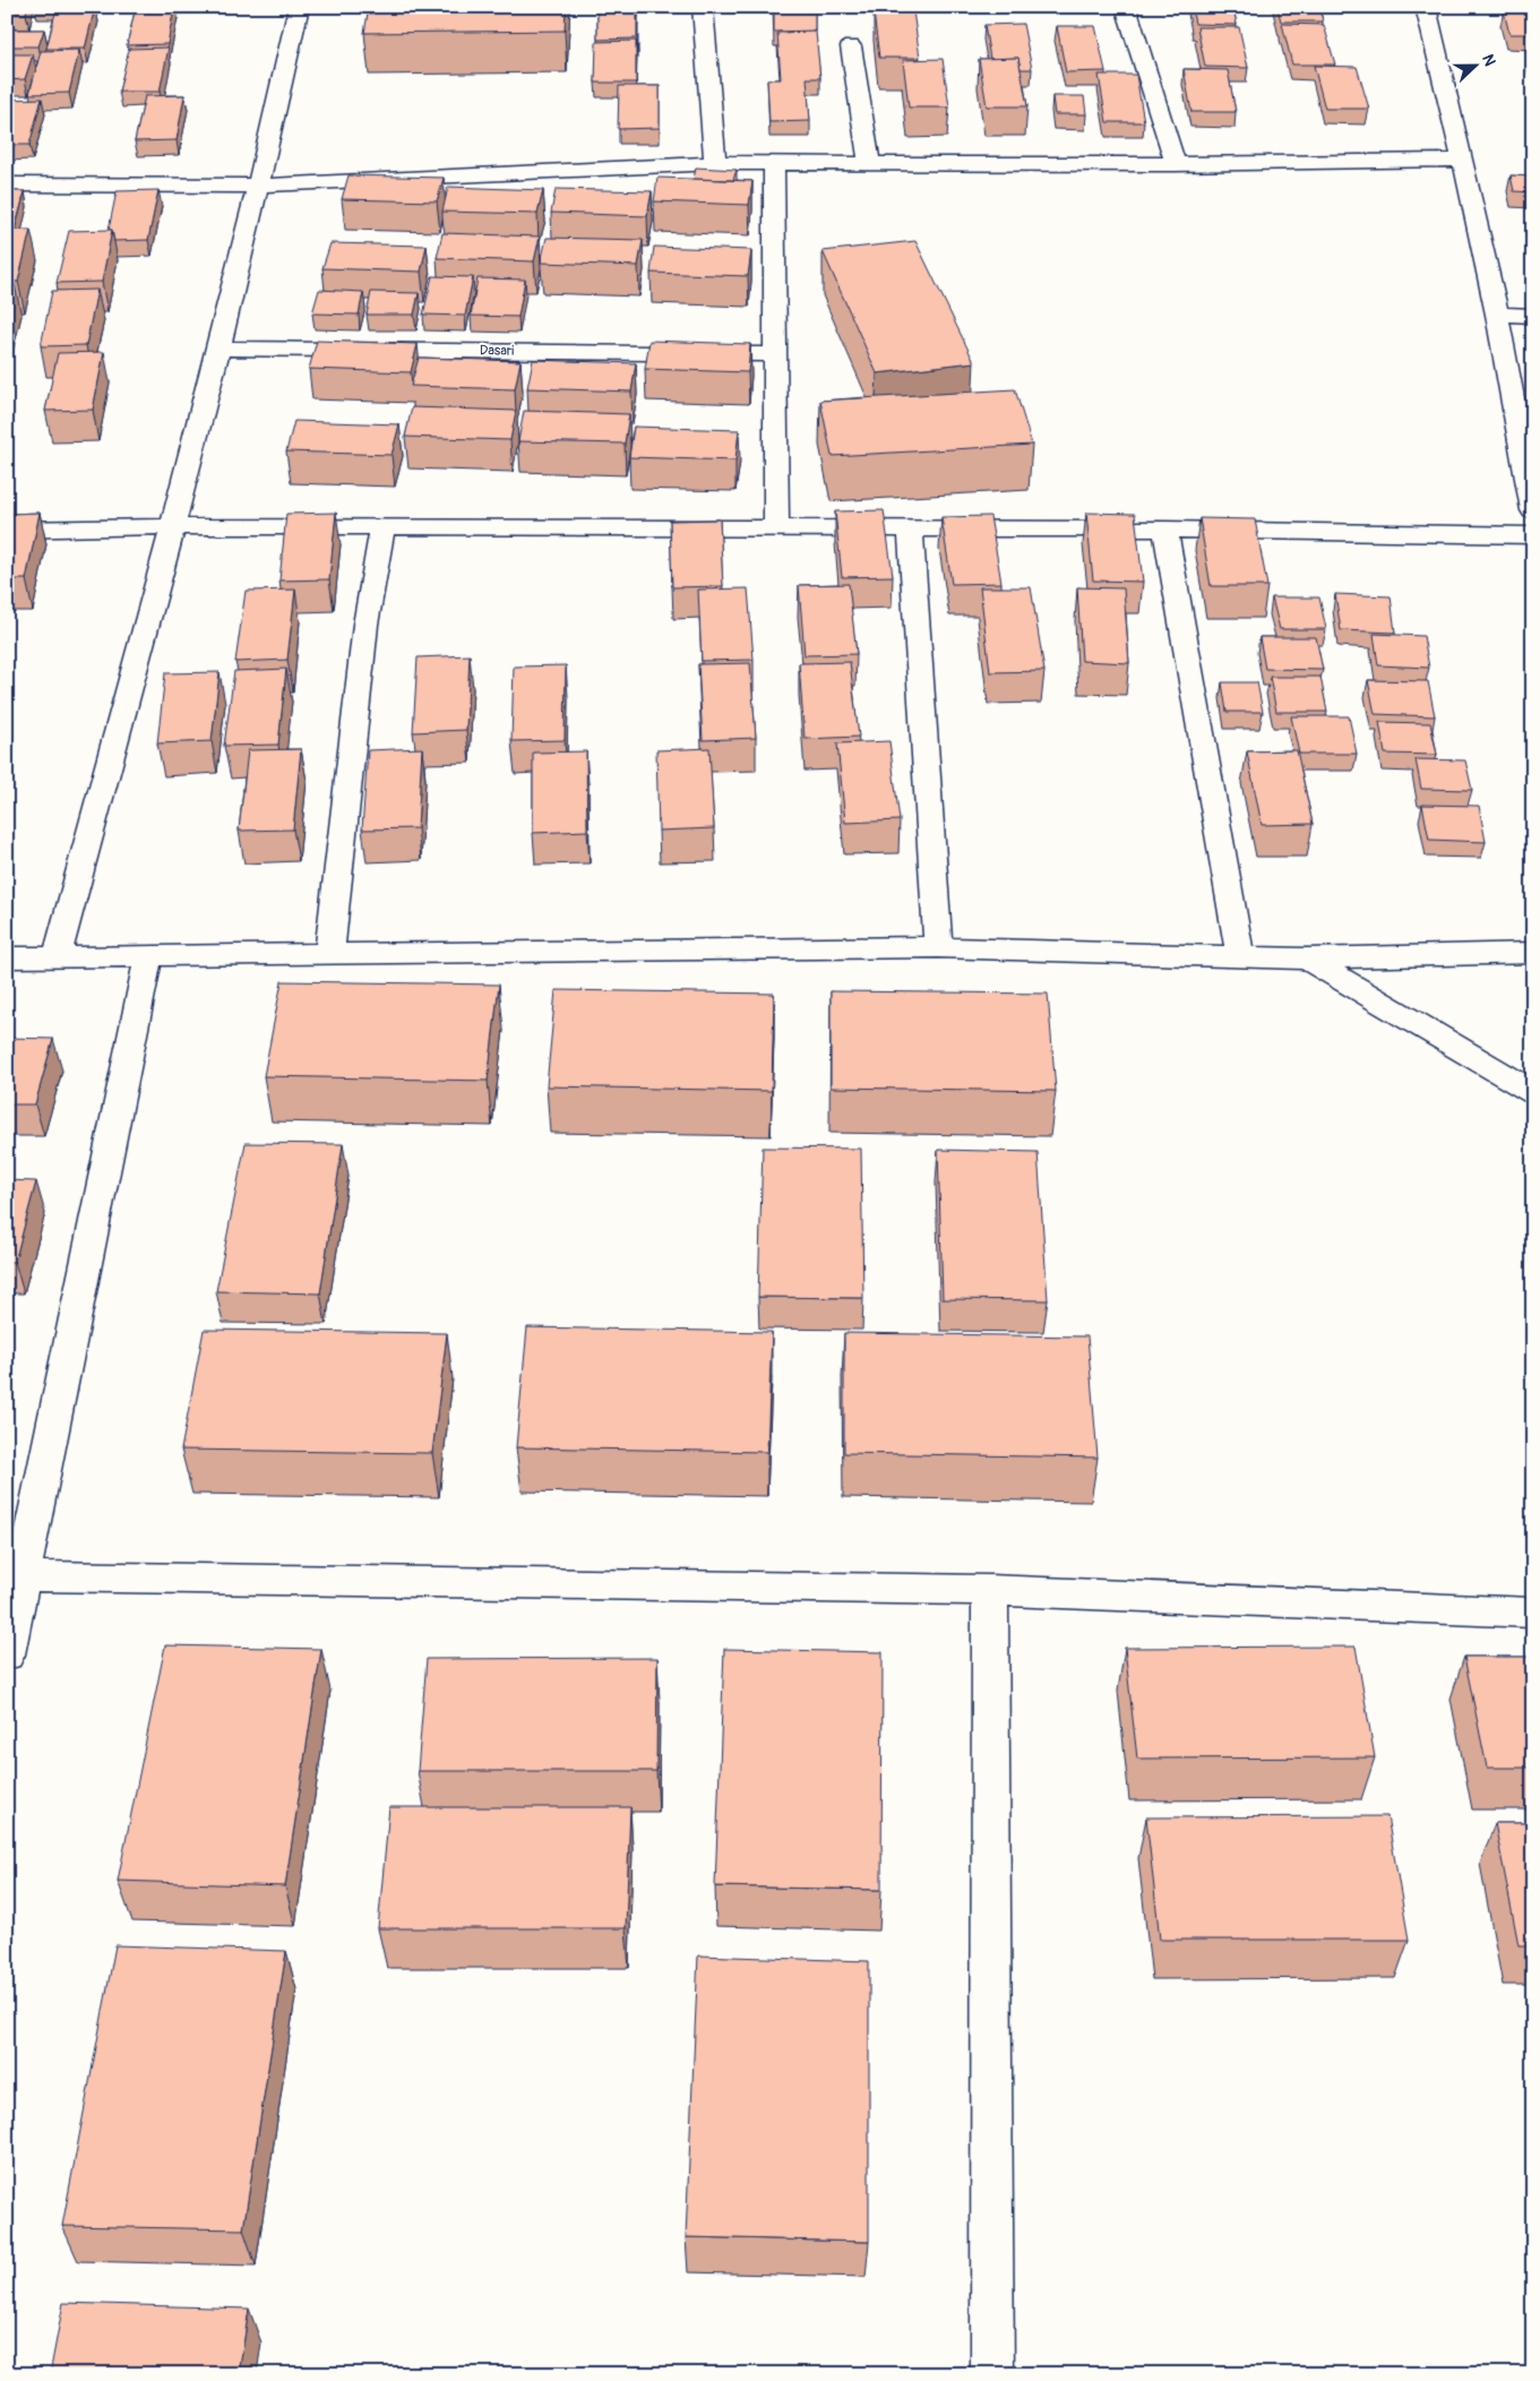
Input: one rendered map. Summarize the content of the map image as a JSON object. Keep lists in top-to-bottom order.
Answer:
{
  "streets": {
    "street": ["Dasari"]
  },
  "north": "right"
}
